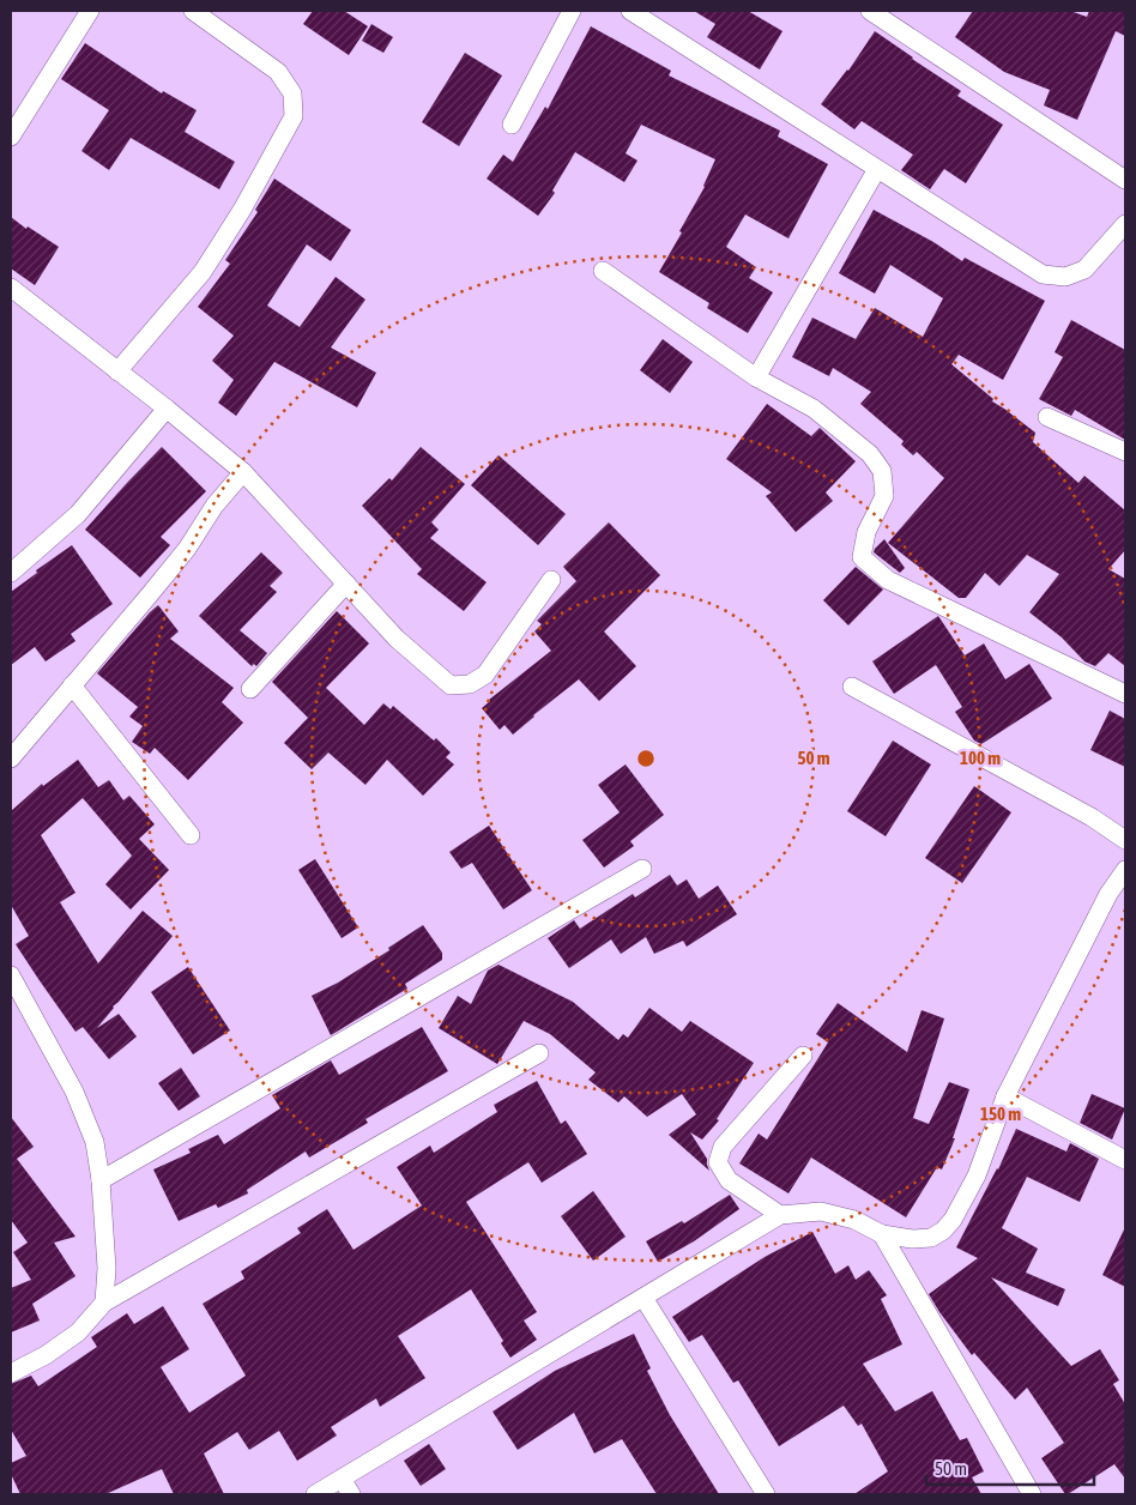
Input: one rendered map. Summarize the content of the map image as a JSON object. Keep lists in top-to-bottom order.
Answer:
{
  "scale_bar": "50 m",
  "rings": ["50 m", "100 m", "150 m"]
}
